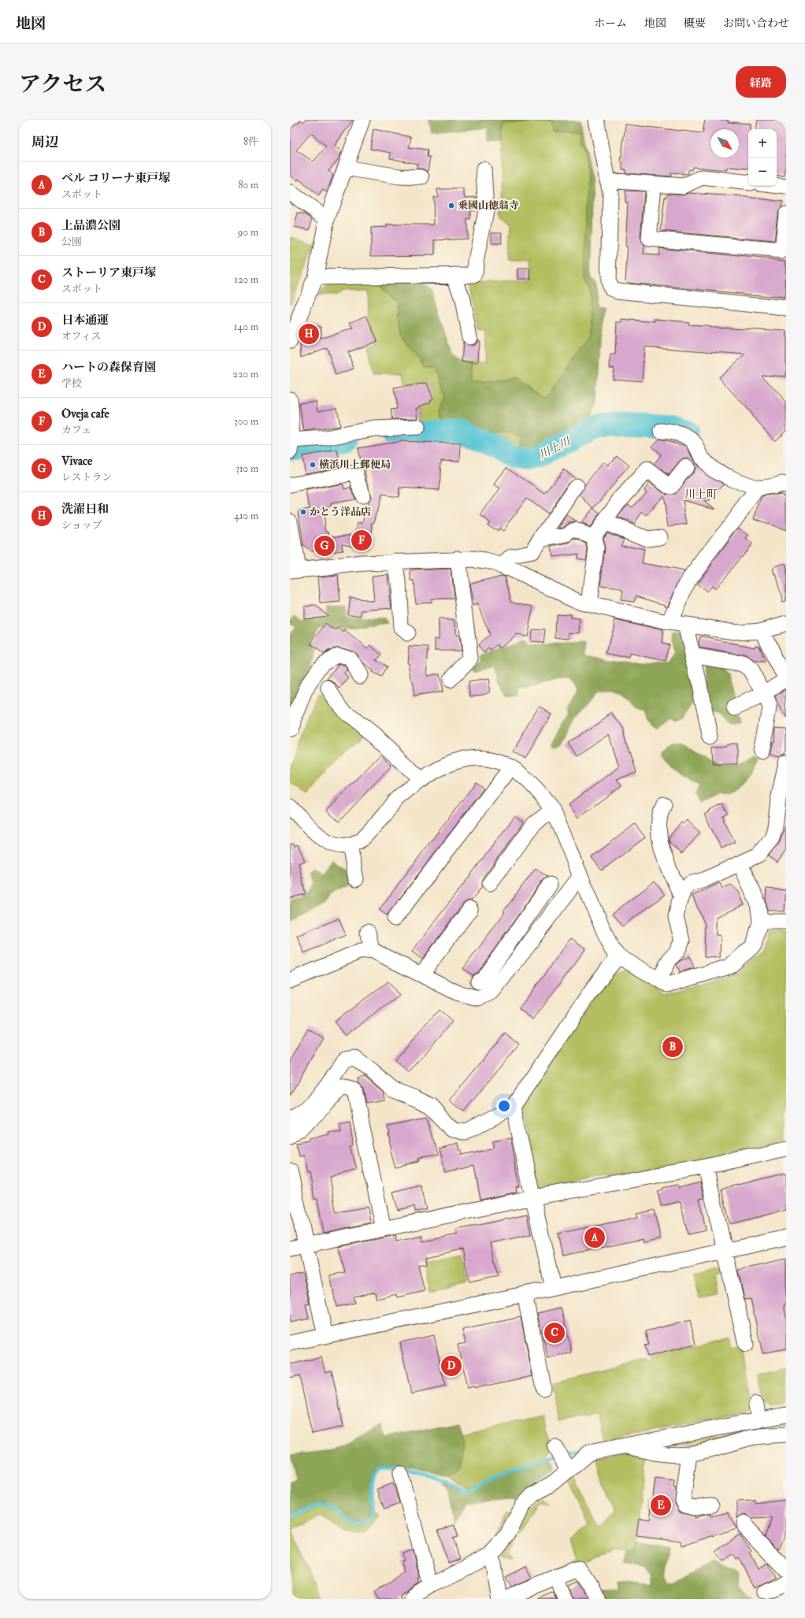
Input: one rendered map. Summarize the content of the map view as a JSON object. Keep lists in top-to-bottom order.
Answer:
{
  "districts": ["川上町"],
  "water": ["川上川"],
  "places": ["乗國山徳翁寺", "横浜川上郵便局", "かとう洋品店"],
  "north": "bottom right",
  "page": {
    "header": "地図",
    "nav": [
      "ホーム",
      "地図",
      "概要",
      "お問い合わせ"
    ],
    "title": "アクセス",
    "buttons": "経路",
    "heading": ["周辺", "8件"],
    "map_buttons": ["+", "−"],
    "list": [
      {
        "mark": "A",
        "name": "ベル コリーナ東戸塚",
        "note": "スポット",
        "value": "80 m"
      },
      {
        "mark": "B",
        "name": "上品濃公園",
        "note": "公園",
        "value": "90 m"
      },
      {
        "mark": "C",
        "name": "ストーリア東戸塚",
        "note": "スポット",
        "value": "120 m"
      },
      {
        "mark": "D",
        "name": "日本通運",
        "note": "オフィス",
        "value": "140 m"
      },
      {
        "mark": "E",
        "name": "ハートの森保育園",
        "note": "学校",
        "value": "220 m"
      },
      {
        "mark": "F",
        "name": "Oveja cafe",
        "note": "カフェ",
        "value": "300 m"
      },
      {
        "mark": "G",
        "name": "Vivace",
        "note": "レストラン",
        "value": "310 m"
      },
      {
        "mark": "H",
        "name": "洗濯日和",
        "note": "ショップ",
        "value": "410 m"
      }
    ],
    "pins": [
      "H",
      "F",
      "G",
      "B",
      "A",
      "C",
      "D",
      "E"
    ]
  }
}
